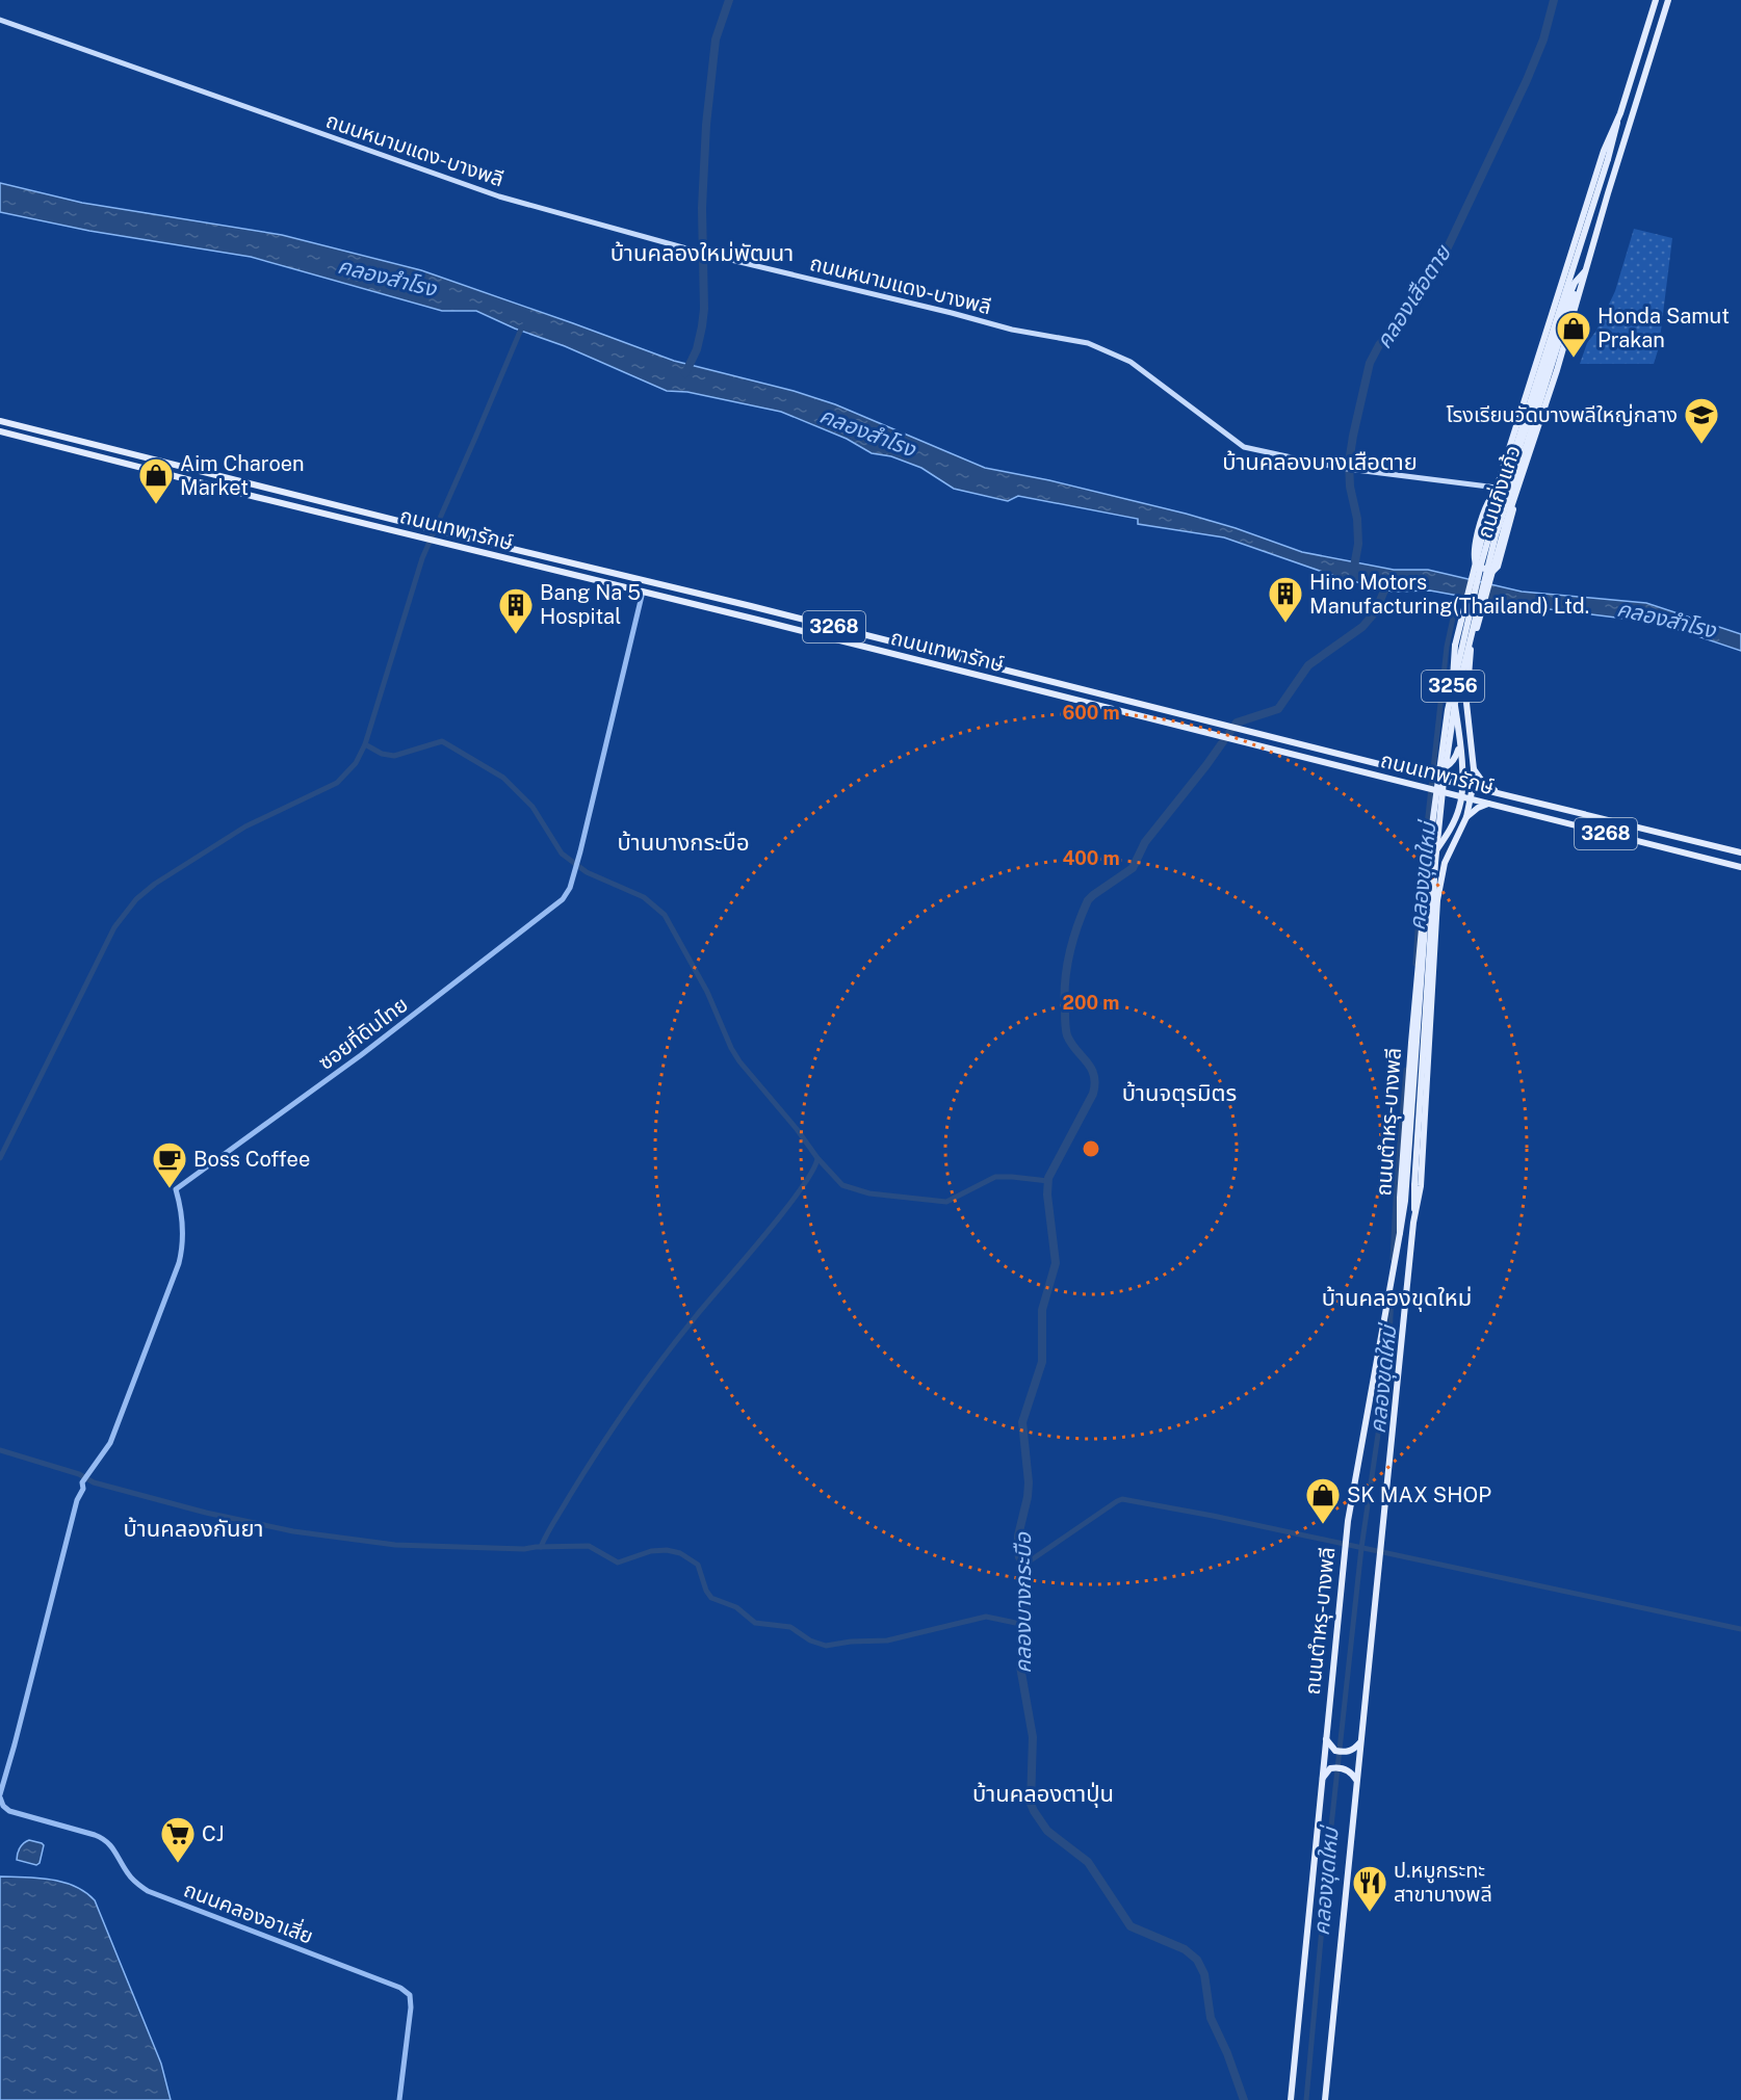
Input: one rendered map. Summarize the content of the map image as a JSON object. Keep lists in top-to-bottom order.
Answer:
{
  "streets": {
    "main road": [
      "ถนนหนามแดง-บางพลี",
      "ถนนกิ่งแก้ว",
      "ถนนเทพารักษ์",
      "3268",
      "3256",
      "ถนนตำหรุ-บางพลี"
    ],
    "street": ["ซอยที่ดินไทย", "ถนนคลองอาเสี่ย"]
  },
  "crossings": [
    ["ถนนหนามแดง-บางพลี", "ถนนกิ่งแก้ว"],
    ["ถนนกิ่งแก้ว", "ถนนเทพารักษ์"],
    ["ถนนกิ่งแก้ว", "3256"],
    ["ถนนกิ่งแก้ว", "ถนนตำหรุ-บางพลี"],
    ["ถนนเทพารักษ์", "ซอยที่ดินไทย"],
    ["ถนนเทพารักษ์", "ถนนตำหรุ-บางพลี"],
    ["3256", "ถนนตำหรุ-บางพลี"],
    ["ซอยที่ดินไทย", "ถนนคลองอาเสี่ย"]
  ],
  "districts": [
    "บ้านคลองใหม่พัฒนา",
    "บ้านคลองบางเสือตาย",
    "บ้านบางกระบือ",
    "บ้านจตุรมิตร",
    "บ้านคลองขุดใหม่",
    "บ้านคลองกันยา",
    "บ้านคลองตาปุ่น"
  ],
  "water": [
    "คลองสำโรง",
    "คลองเสือตาย",
    "คลองขุดใหม่",
    "คลองบางกระบือ"
  ],
  "places": {
    "shop": ["Honda Samut Prakan", "Aim Charoen Market", "SK MAX SHOP"],
    "school or university": ["โรงเรียนวัดบางพลีใหญ่กลาง"],
    "building": ["Hino Motors Manufacturing(Thailand) Ltd.", "Bang Na 5 Hospital"],
    "cafe": ["Boss Coffee"],
    "supermarket": ["CJ"],
    "restaurant": ["ป.หมูกระทะ สาขาบางพลี"]
  },
  "rings": ["600 m", "400 m", "200 m"]
}
